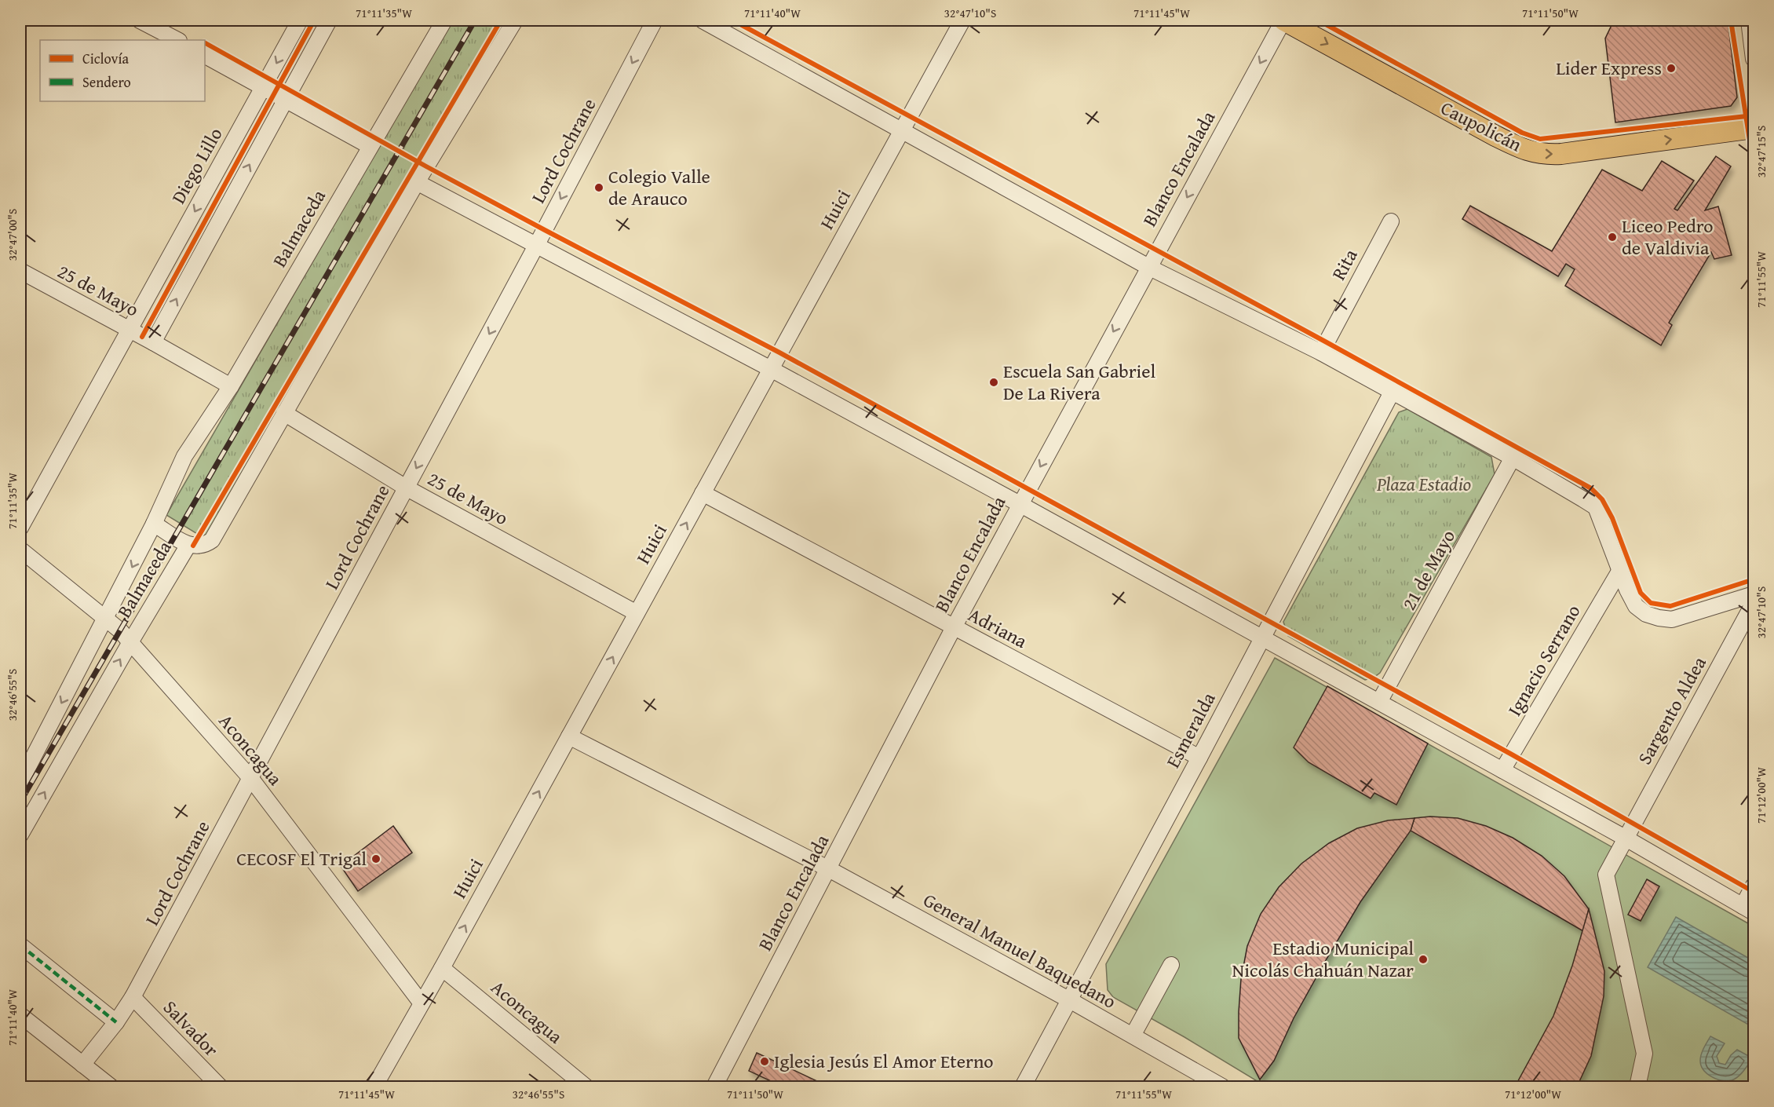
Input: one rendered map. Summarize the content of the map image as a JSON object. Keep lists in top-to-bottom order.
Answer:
{
  "streets": {
    "main road": ["Caupolicán"],
    "street": [
      "Lord Cochrane",
      "Diego Lillo",
      "Blanco Encalada",
      "Huici",
      "Balmaceda",
      "Rita",
      "25 de Mayo",
      "21 de Mayo",
      "Adriana",
      "Ignacio Serrano",
      "Sargento Aldea",
      "Esmeralda",
      "Aconcagua",
      "General Manuel Baquedano",
      "Salvador"
    ]
  },
  "crossings": [
    ["Caupolicán", "Blanco Encalada"],
    ["Lord Cochrane", "25 de Mayo"],
    ["Lord Cochrane", "Aconcagua"],
    ["Lord Cochrane", "Salvador"],
    ["Diego Lillo", "25 de Mayo"],
    ["Blanco Encalada", "Adriana"],
    ["Blanco Encalada", "General Manuel Baquedano"],
    ["Huici", "25 de Mayo"],
    ["Huici", "Adriana"],
    ["Huici", "Aconcagua"],
    ["Huici", "General Manuel Baquedano"],
    ["Balmaceda", "25 de Mayo"],
    ["Balmaceda", "Aconcagua"],
    ["Adriana", "Esmeralda"],
    ["Esmeralda", "General Manuel Baquedano"]
  ],
  "one_way": [
    "Caupolicán",
    "Lord Cochrane",
    "Blanco Encalada",
    "Huici"
  ],
  "parks": ["Plaza Estadio"],
  "places": [
    "Lider Express",
    "Colegio Valle de Arauco",
    "Liceo Pedro de Valdivia",
    "Escuela San Gabriel De La Rivera",
    "CECOSF El Trigal",
    "Estadio Municipal Nicolás Chahuán Nazar",
    "Iglesia Jesús El Amor Eterno"
  ],
  "legend": ["Ciclovía", "Sendero"],
  "coordinates": [
    "71°11'35\"W",
    "71°11'40\"W",
    "32°47'10\"S",
    "71°11'45\"W",
    "71°11'50\"W",
    "32°47'15\"S",
    "32°47'00\"S",
    "71°11'55\"W",
    "32°46'55\"S",
    "71°12'00\"W"
  ]
}
